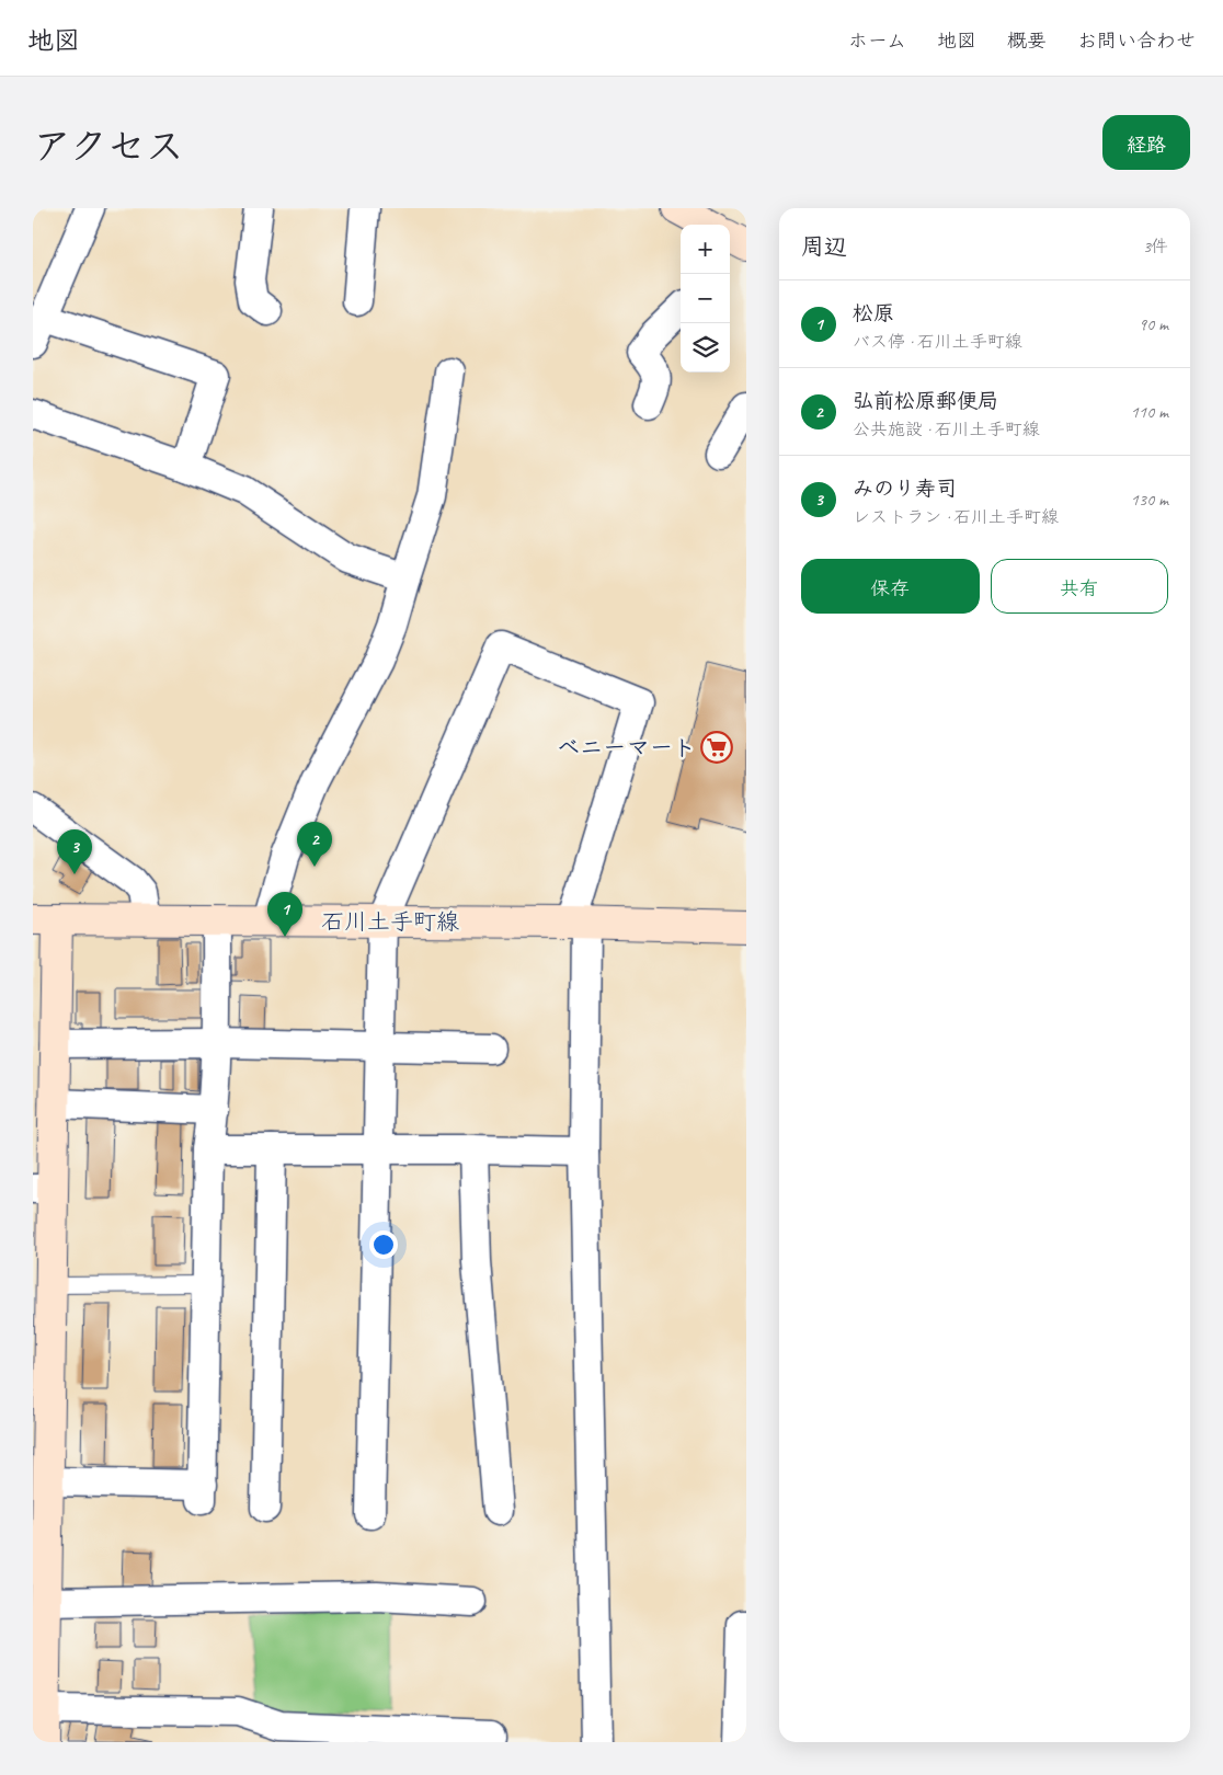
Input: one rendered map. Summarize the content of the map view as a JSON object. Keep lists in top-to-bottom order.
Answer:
{
  "streets": {
    "street": ["石川土手町線"]
  },
  "places": {
    "supermarket": ["ベニーマート"]
  },
  "page": {
    "header": "地図",
    "nav": [
      "ホーム",
      "地図",
      "概要",
      "お問い合わせ"
    ],
    "title": "アクセス",
    "buttons": [
      "経路",
      ["保存", "共有"]
    ],
    "heading": ["周辺", "3件"],
    "map_buttons": ["+", "−"],
    "list": [
      {
        "mark": "1",
        "name": "松原",
        "note": "バス停 · 石川土手町線",
        "value": "90 m"
      },
      {
        "mark": "2",
        "name": "弘前松原郵便局",
        "note": "公共施設 · 石川土手町線",
        "value": "110 m"
      },
      {
        "mark": "3",
        "name": "みのり寿司",
        "note": "レストラン · 石川土手町線",
        "value": "130 m"
      }
    ],
    "pins": ["2", "3", "1"]
  }
}
